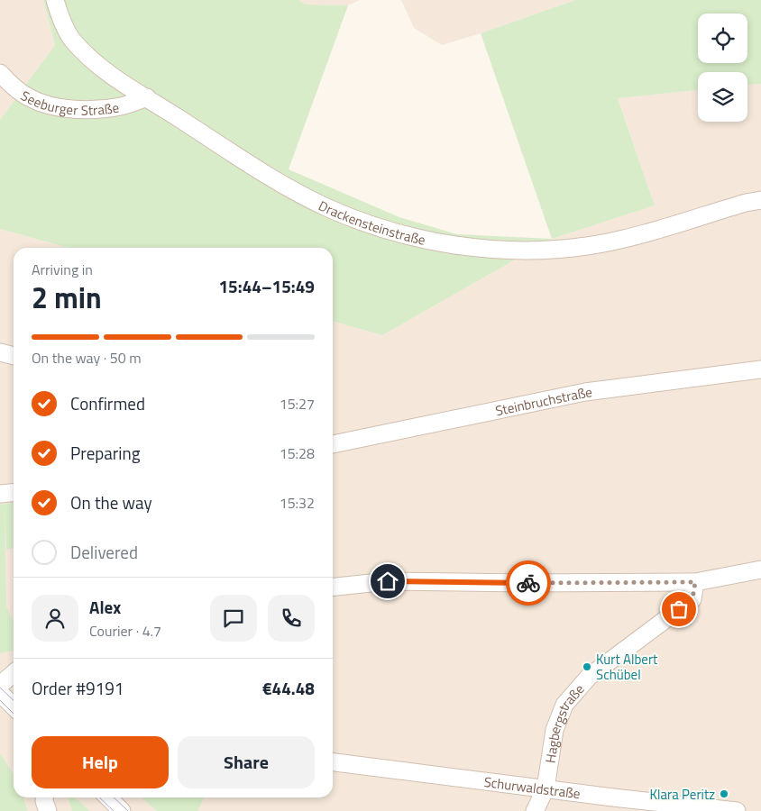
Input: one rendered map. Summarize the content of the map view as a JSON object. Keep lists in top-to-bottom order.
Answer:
{
  "streets": {
    "street": [
      "Seeburger Straße",
      "Drackensteinstraße",
      "Steinbruchstraße",
      "Hagbergstraße",
      "Schurwaldstraße"
    ]
  },
  "crossings": [
    ["Seeburger Straße", "Drackensteinstraße"],
    ["Hagbergstraße", "Schurwaldstraße"]
  ],
  "places": ["Kurt Albert Schübel", "Klara Peritz"],
  "page": {
    "heading": ["2 min", "Arriving in", "15:44–15:49"],
    "panel": [
      "Alex",
      "Courier · 4.7",
      "Order #9191",
      "€44.48"
    ],
    "bar": "On the way · 50 m",
    "list": [
      ["Confirmed", "15:27"],
      ["Preparing", "15:28"],
      ["On the way", "15:32"],
      "Delivered"
    ],
    "buttons": ["Help", "Share"]
  }
}
